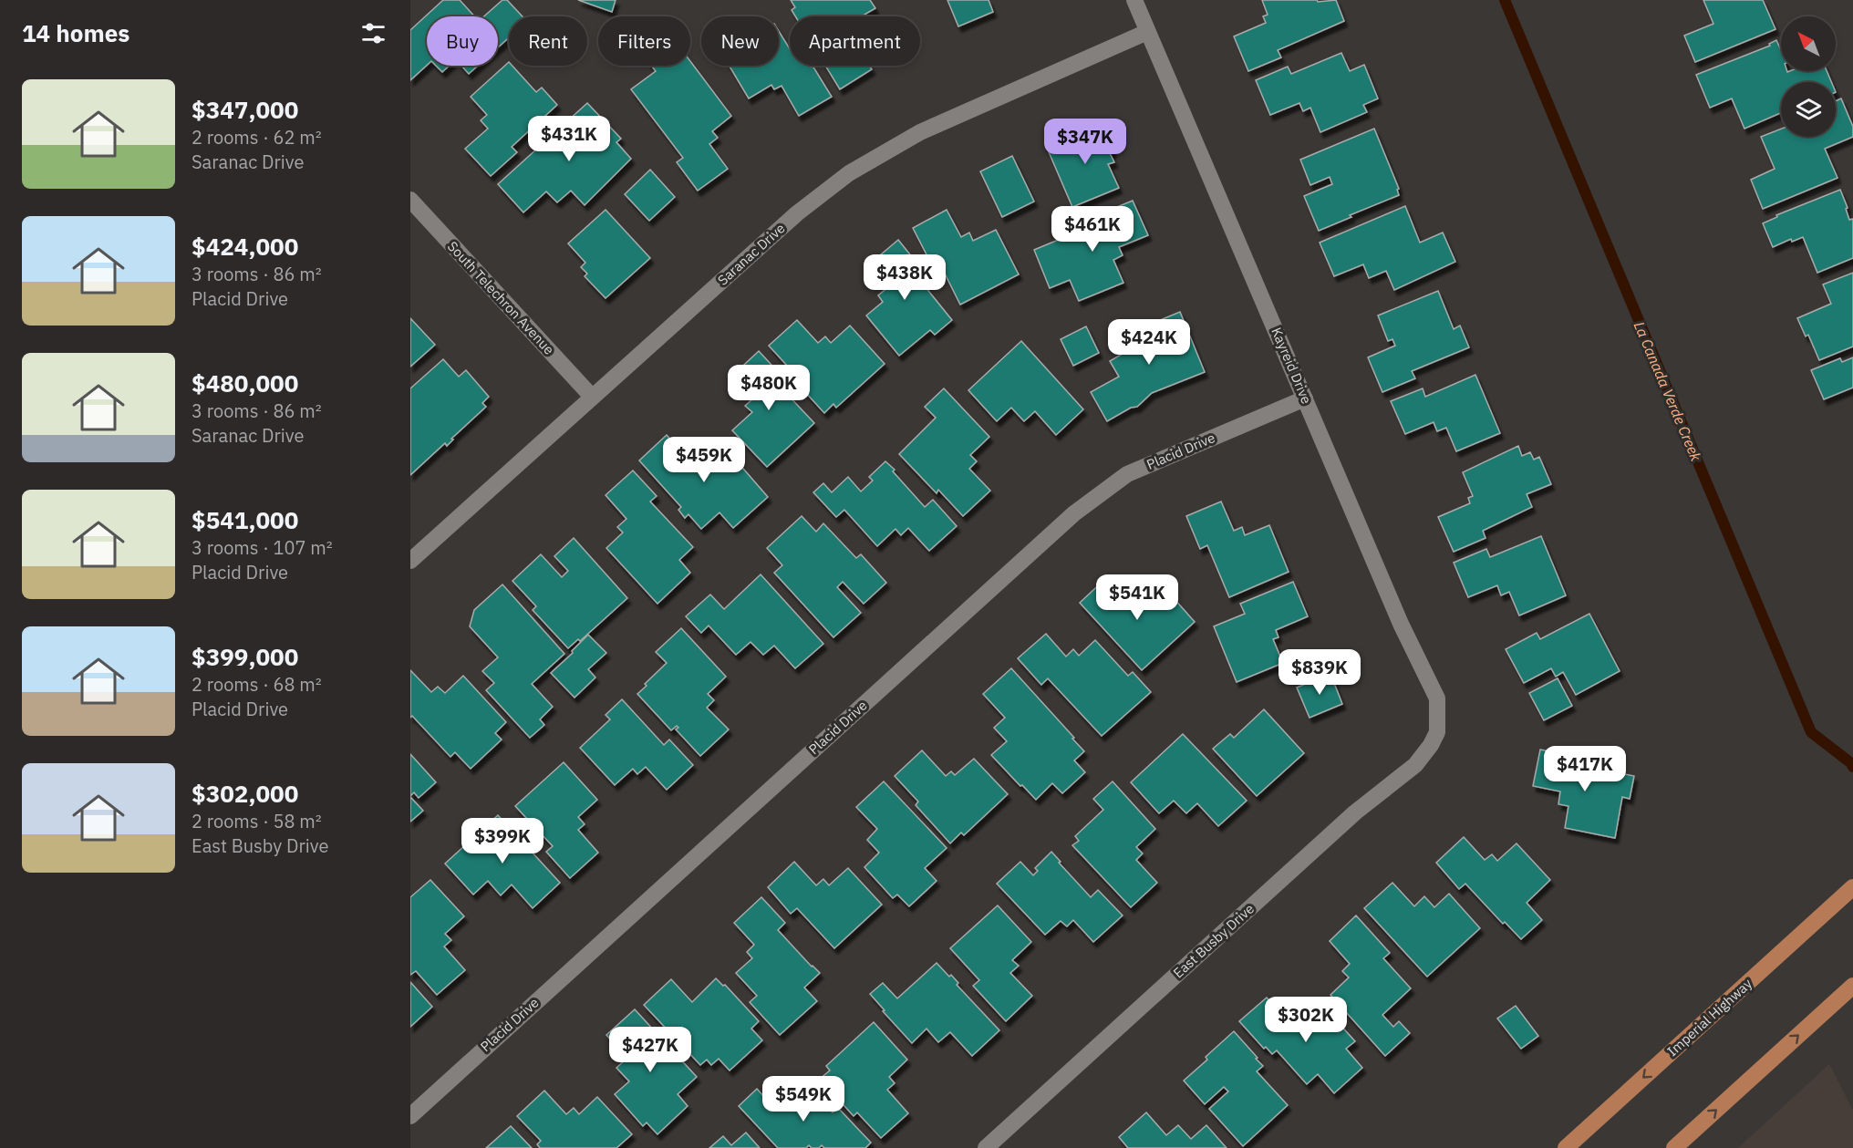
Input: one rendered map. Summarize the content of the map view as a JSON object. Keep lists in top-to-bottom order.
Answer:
{
  "streets": {
    "main road": ["Imperial Highway"],
    "street": [
      "Saranac Drive",
      "South Telechron Avenue",
      "Kayreid Drive",
      "Placid Drive",
      "East Busby Drive"
    ]
  },
  "crossings": [
    ["Saranac Drive", "South Telechron Avenue"],
    ["Saranac Drive", "Kayreid Drive"],
    ["Kayreid Drive", "Placid Drive"],
    ["Kayreid Drive", "East Busby Drive"]
  ],
  "water": ["La Canada Verde Creek"],
  "north": "top left",
  "page": {
    "heading": "14 homes",
    "chip": [
      "Buy",
      "Rent",
      "Filters",
      "New",
      "Apartment"
    ],
    "list": [
      {
        "name": "$347,000",
        "note": "2 rooms · 62 m² · Saranac Drive"
      },
      {
        "name": "$424,000",
        "note": "3 rooms · 86 m² · Placid Drive"
      },
      {
        "name": "$480,000",
        "note": "3 rooms · 86 m² · Saranac Drive"
      },
      {
        "name": "$541,000",
        "note": "3 rooms · 107 m² · Placid Drive"
      },
      {
        "name": "$399,000",
        "note": "2 rooms · 68 m² · Placid Drive"
      },
      {
        "name": "$302,000",
        "note": "2 rooms · 58 m² · East Busby Drive"
      }
    ],
    "price": [
      "$431K",
      "$347K",
      "$461K",
      "$438K",
      "$424K",
      "$480K",
      "$459K",
      "$541K",
      "$839K",
      "$417K",
      "$399K",
      "$302K",
      "$427K",
      "$549K"
    ]
  }
}
